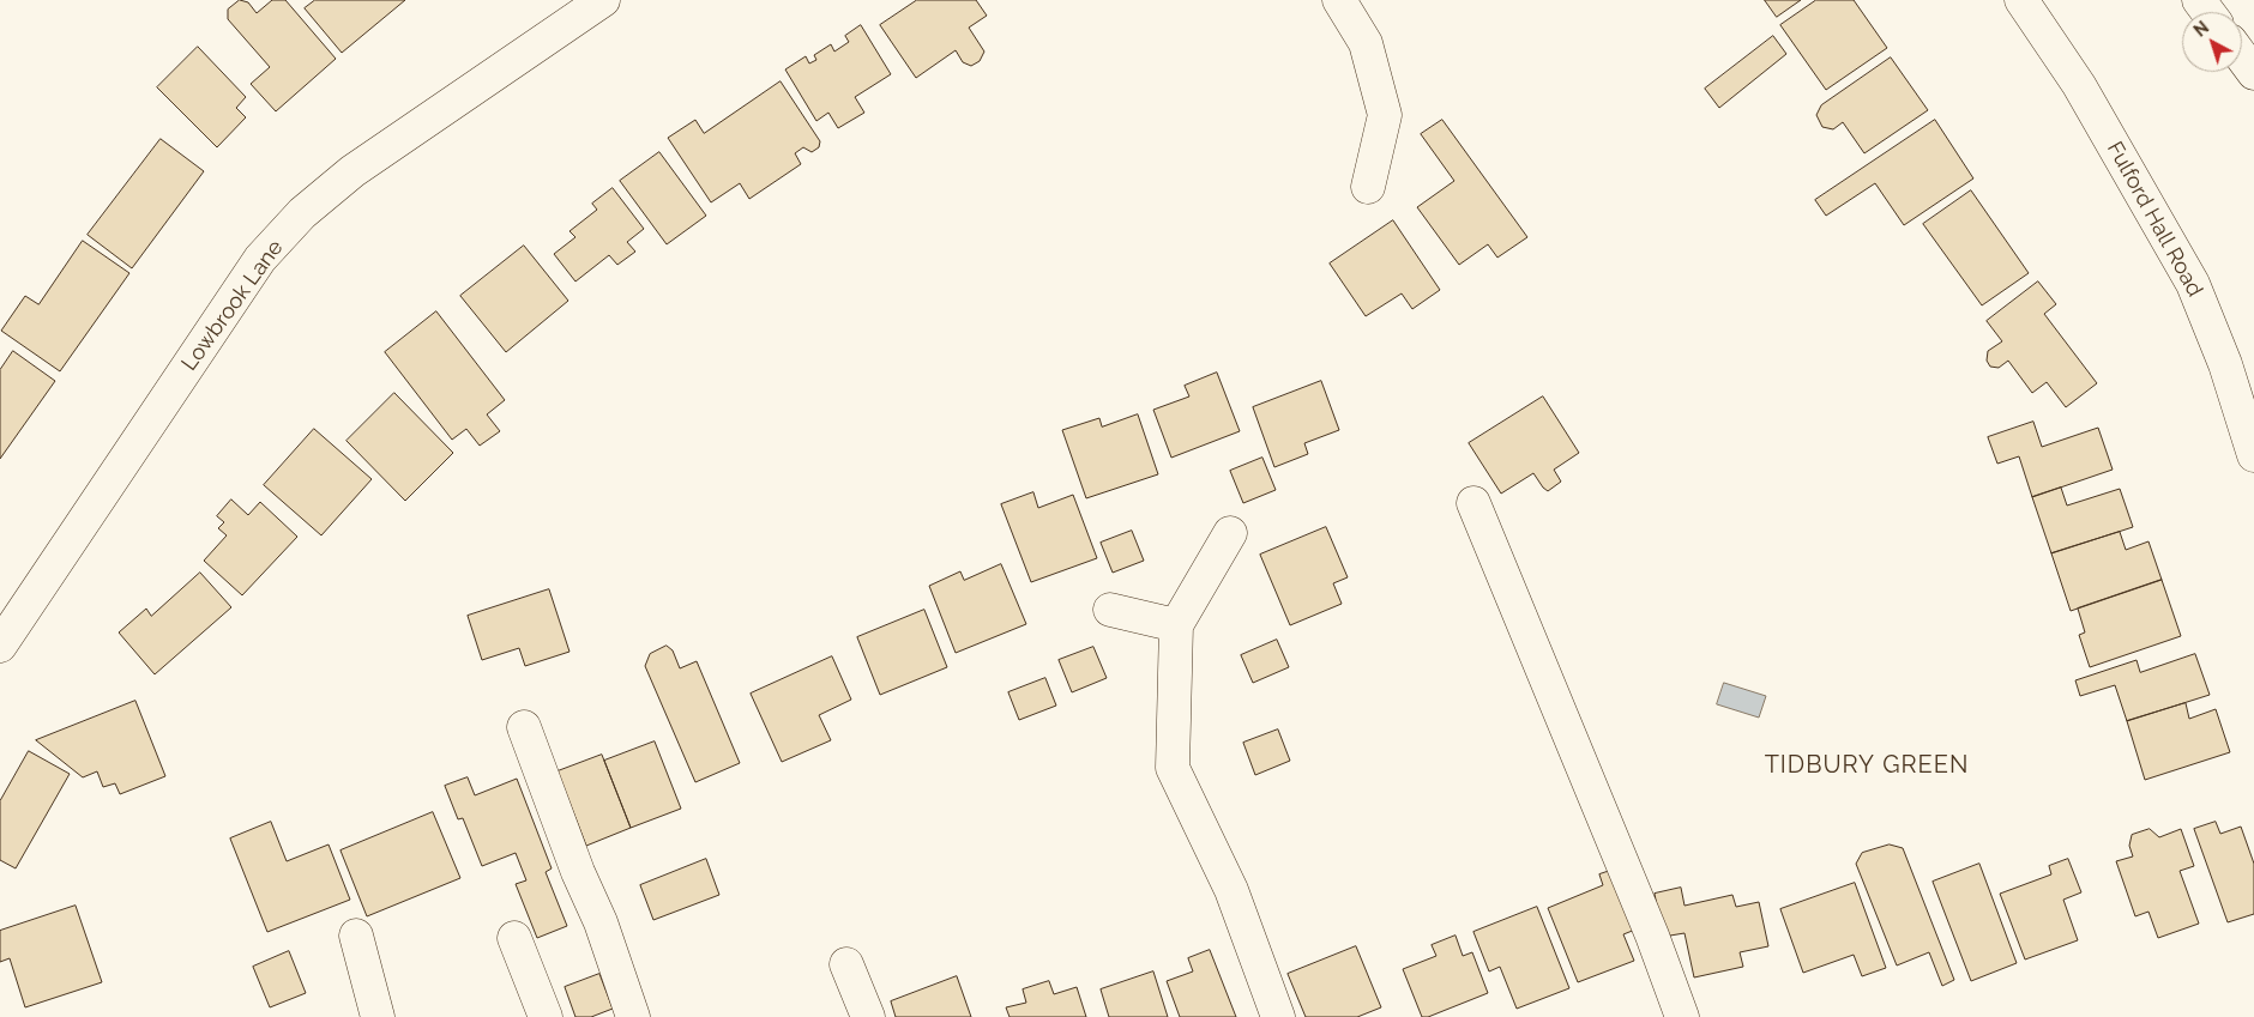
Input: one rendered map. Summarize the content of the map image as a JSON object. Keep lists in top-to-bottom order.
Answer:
{
  "streets": {
    "street": ["Fulford Hall Road", "Lowbrook Lane"]
  },
  "districts": ["TIDBURY GREEN"],
  "north": "top left"
}
